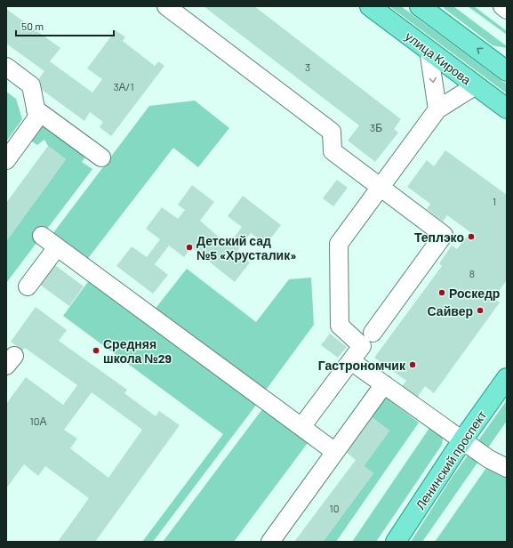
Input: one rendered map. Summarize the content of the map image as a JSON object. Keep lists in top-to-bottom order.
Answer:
{
  "streets": {
    "main road": ["улица Кирова", "Ленинский проспект"]
  },
  "places": [
    "Теплэко",
    "Детский сад №5 «Хрусталик»",
    "Роскедр",
    "Сайвер",
    "Средняя школа №29",
    "Гастрономчик"
  ],
  "house_numbers": [
    "3",
    "3А/1",
    "3Б",
    "1",
    "8",
    "10А",
    "10"
  ],
  "scale_bar": "50 m"
}
